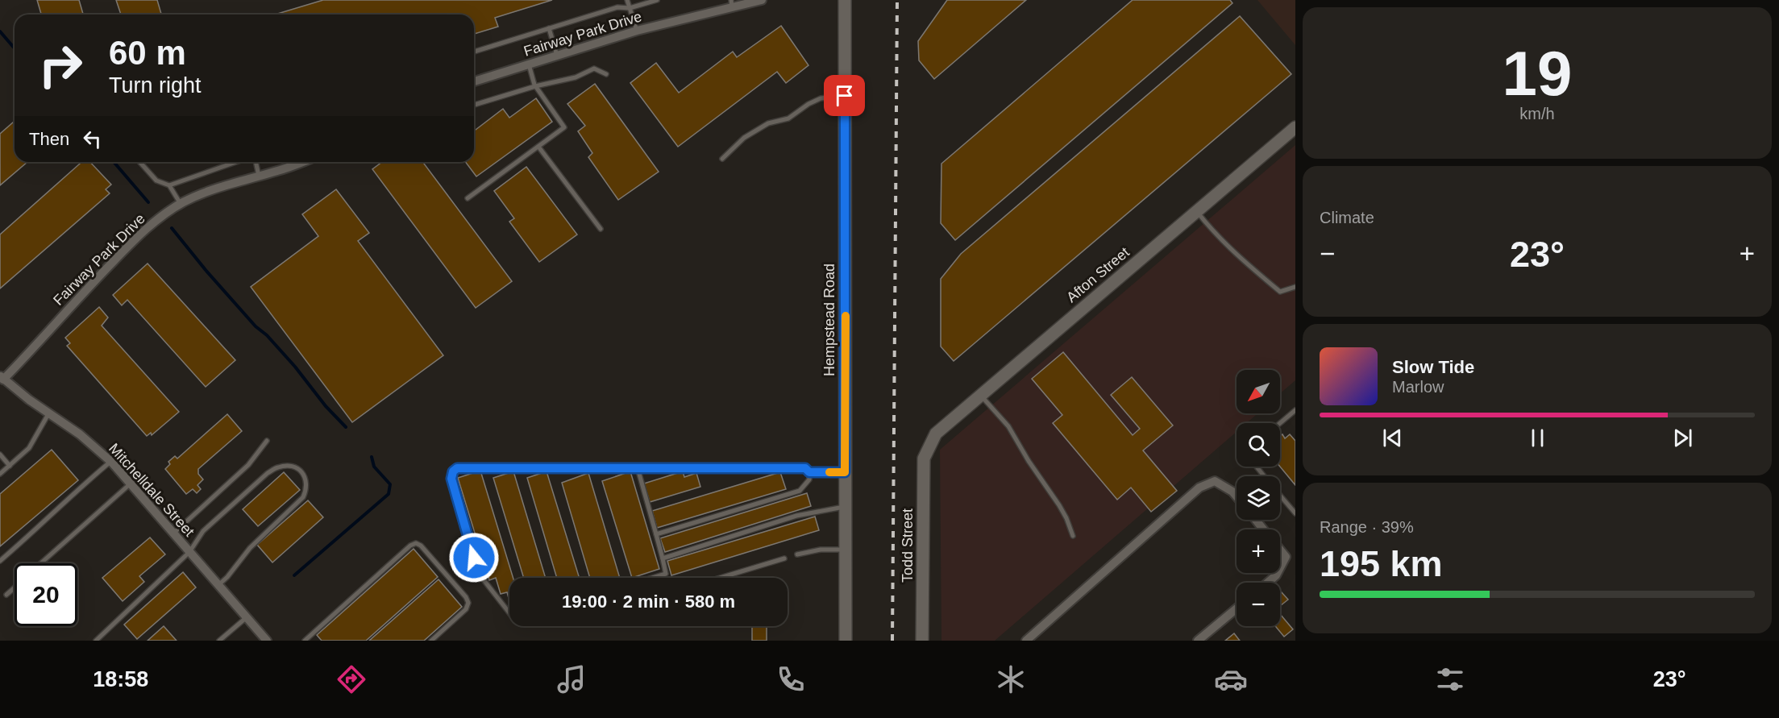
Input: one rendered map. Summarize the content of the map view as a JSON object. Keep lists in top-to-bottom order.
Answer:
{
  "streets": {
    "street": [
      "Fairway Park Drive",
      "Afton Street",
      "Hempstead Road",
      "Mitchelldale Street",
      "Todd Street"
    ]
  },
  "crossings": [
    ["Fairway Park Drive", "Mitchelldale Street"],
    ["Afton Street", "Todd Street"]
  ],
  "north": "bottom left",
  "page": {
    "tile": [
      ["19", "km/h"],
      "Climate",
      ["Range · 39%", "195 km"]
    ],
    "turn": ["60 m", "Turn right"],
    "then": "Then",
    "heat": ["−", "23°", "+"],
    "song": ["Slow Tide", "Marlow"],
    "map_buttons": ["+", "−"],
    "limit": "20",
    "trip": "19:00 · 2 min · 580 m",
    "tabs": ["18:58", "23°"]
  }
}
